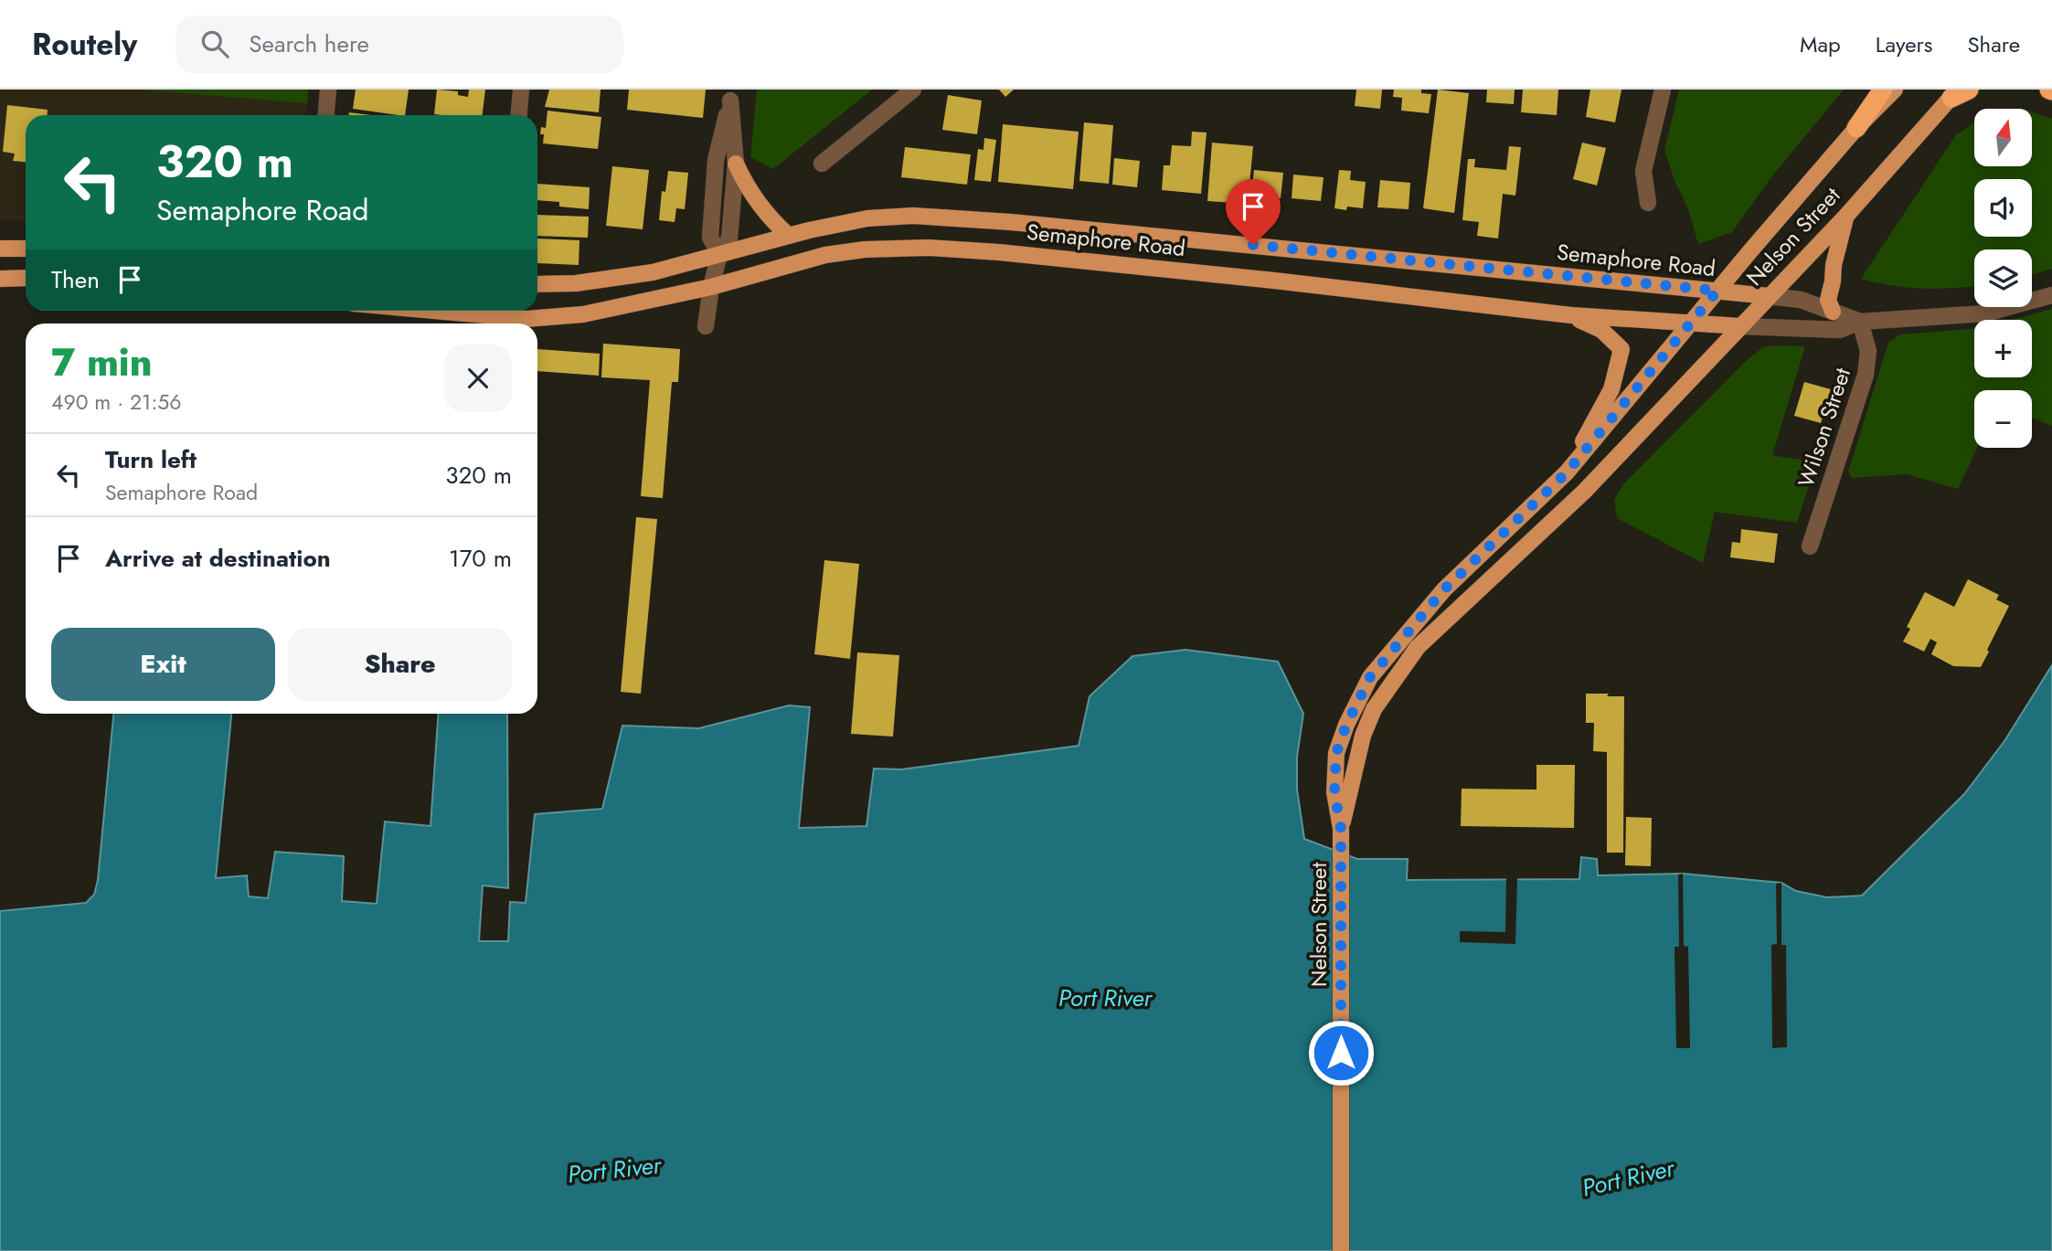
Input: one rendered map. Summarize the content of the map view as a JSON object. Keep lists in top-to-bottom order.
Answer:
{
  "streets": {
    "main road": ["Nelson Street", "Semaphore Road"],
    "street": ["Wilson Street"]
  },
  "crossings": [
    ["Nelson Street", "Semaphore Road"],
    ["Semaphore Road", "Wilson Street"]
  ],
  "water": ["Port River"],
  "north": "top",
  "page": {
    "header": "Routely",
    "search": "Search here",
    "nav": ["Map", "Layers", "Share"],
    "map_buttons": ["+", "−"],
    "turn": ["320 m", "Semaphore Road"],
    "then": "Then",
    "heading": ["7 min", "490 m · 21:56"],
    "list": [
      {
        "name": "Turn left",
        "note": "Semaphore Road",
        "value": "320 m"
      },
      {
        "name": "Arrive at destination",
        "value": "170 m"
      }
    ],
    "buttons": ["Exit", "Share"]
  }
}
